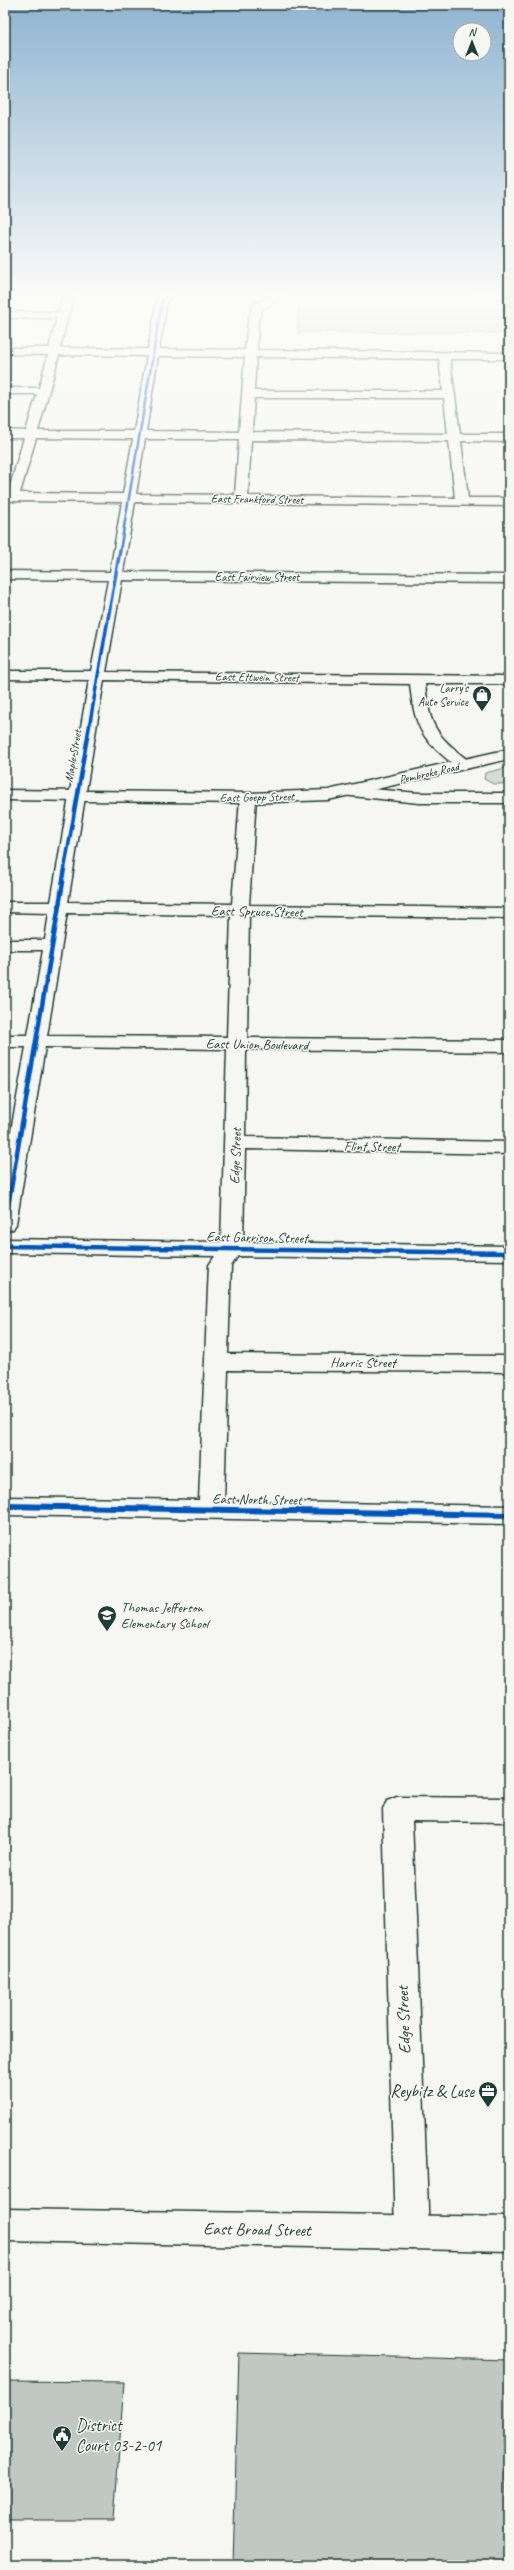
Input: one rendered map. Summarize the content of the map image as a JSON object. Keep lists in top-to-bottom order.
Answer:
{
  "streets": {
    "street": [
      "East Frankford Street",
      "East Fairview Street",
      "East Ettwein Street",
      "Maple Street",
      "Pembroke Road",
      "East Goepp Street",
      "East Spruce Street",
      "East Union Boulevard",
      "Flint Street",
      "Edge Street",
      "East Garrison Street",
      "Harris Street",
      "East North Street",
      "East Broad Street"
    ]
  },
  "crossings": [
    ["East Frankford Street", "Maple Street"],
    ["East Fairview Street", "Maple Street"],
    ["East Ettwein Street", "Maple Street"],
    ["Maple Street", "East Goepp Street"],
    ["Maple Street", "East Spruce Street"],
    ["Maple Street", "East Union Boulevard"],
    ["Pembroke Road", "East Goepp Street"],
    ["East Goepp Street", "Edge Street"],
    ["East Spruce Street", "Edge Street"],
    ["East Union Boulevard", "Edge Street"],
    ["Flint Street", "Edge Street"],
    ["Edge Street", "East Garrison Street"],
    ["Edge Street", "East Broad Street"]
  ],
  "places": {
    "shop": ["Larry's Auto Service"],
    "school or university": ["Thomas Jefferson Elementary School"],
    "office": ["Reybitz & Luse"],
    "public building": ["District Court 03-2-01"]
  },
  "north": "top"
}
